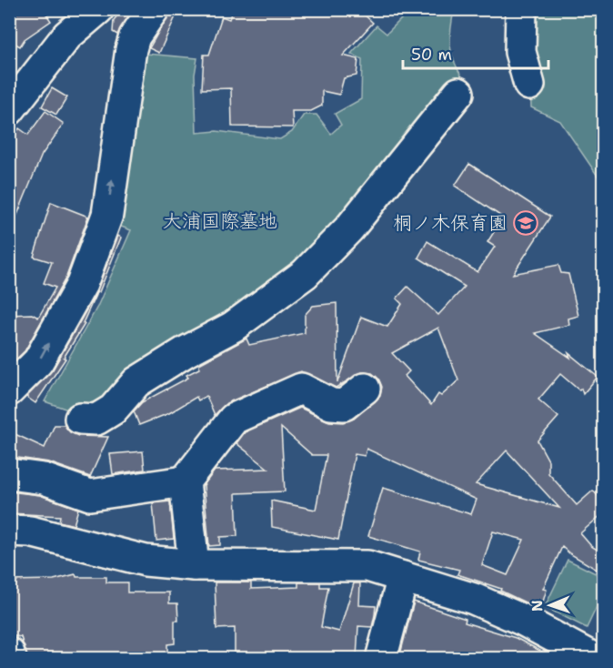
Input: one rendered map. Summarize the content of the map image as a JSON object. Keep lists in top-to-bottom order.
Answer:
{
  "parks": ["大浦国際墓地"],
  "places": {
    "school or university": ["桐ノ木保育園"]
  },
  "scale_bar": "50 m",
  "north": "left"
}
